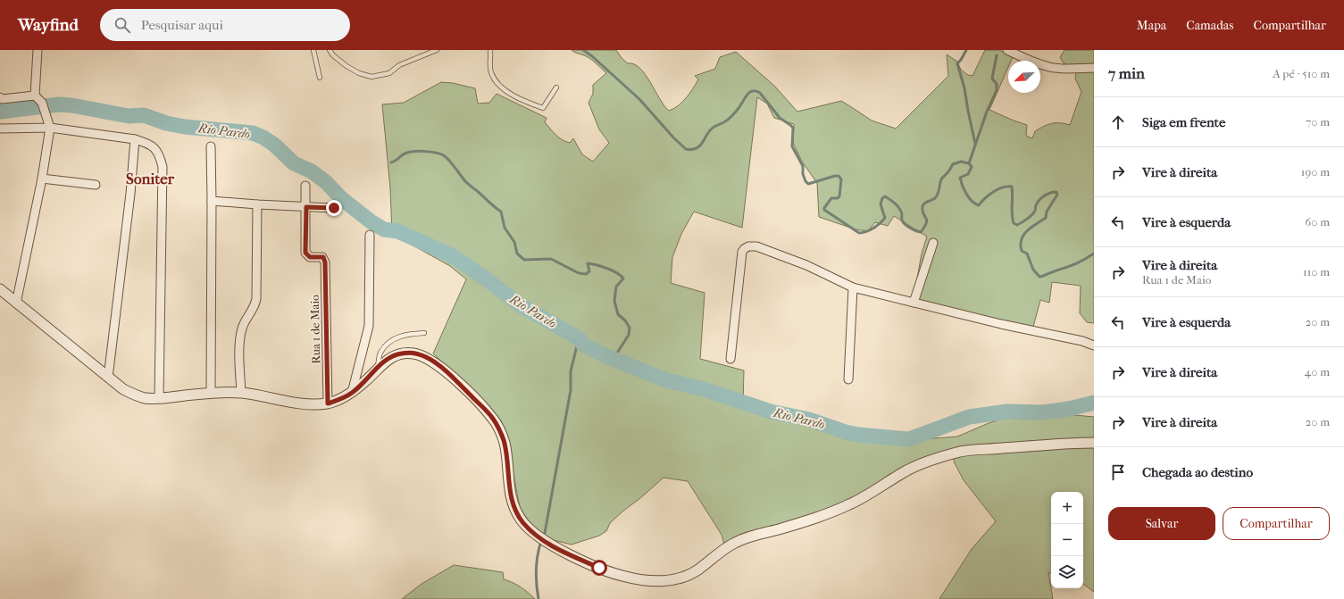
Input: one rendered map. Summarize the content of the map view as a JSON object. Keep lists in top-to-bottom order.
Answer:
{
  "streets": {
    "street": ["Rua 1 de Maio"]
  },
  "districts": ["Soniter"],
  "water": ["Rio Pardo"],
  "north": "bottom left",
  "page": {
    "header": "Wayfind",
    "search": "Pesquisar aqui",
    "nav": ["Mapa", "Camadas", "Compartilhar"],
    "heading": ["7 min", "A pé · 510 m"],
    "list": [
      ["Siga em frente", "70 m"],
      ["Vire à direita", "190 m"],
      ["Vire à esquerda", "60 m"],
      ["Vire à direita", "Rua 1 de Maio", "110 m"],
      ["Vire à esquerda", "20 m"],
      ["Vire à direita", "40 m"],
      ["Vire à direita", "20 m"],
      "Chegada ao destino"
    ],
    "map_buttons": ["+", "−"],
    "buttons": ["Salvar", "Compartilhar"]
  }
}
